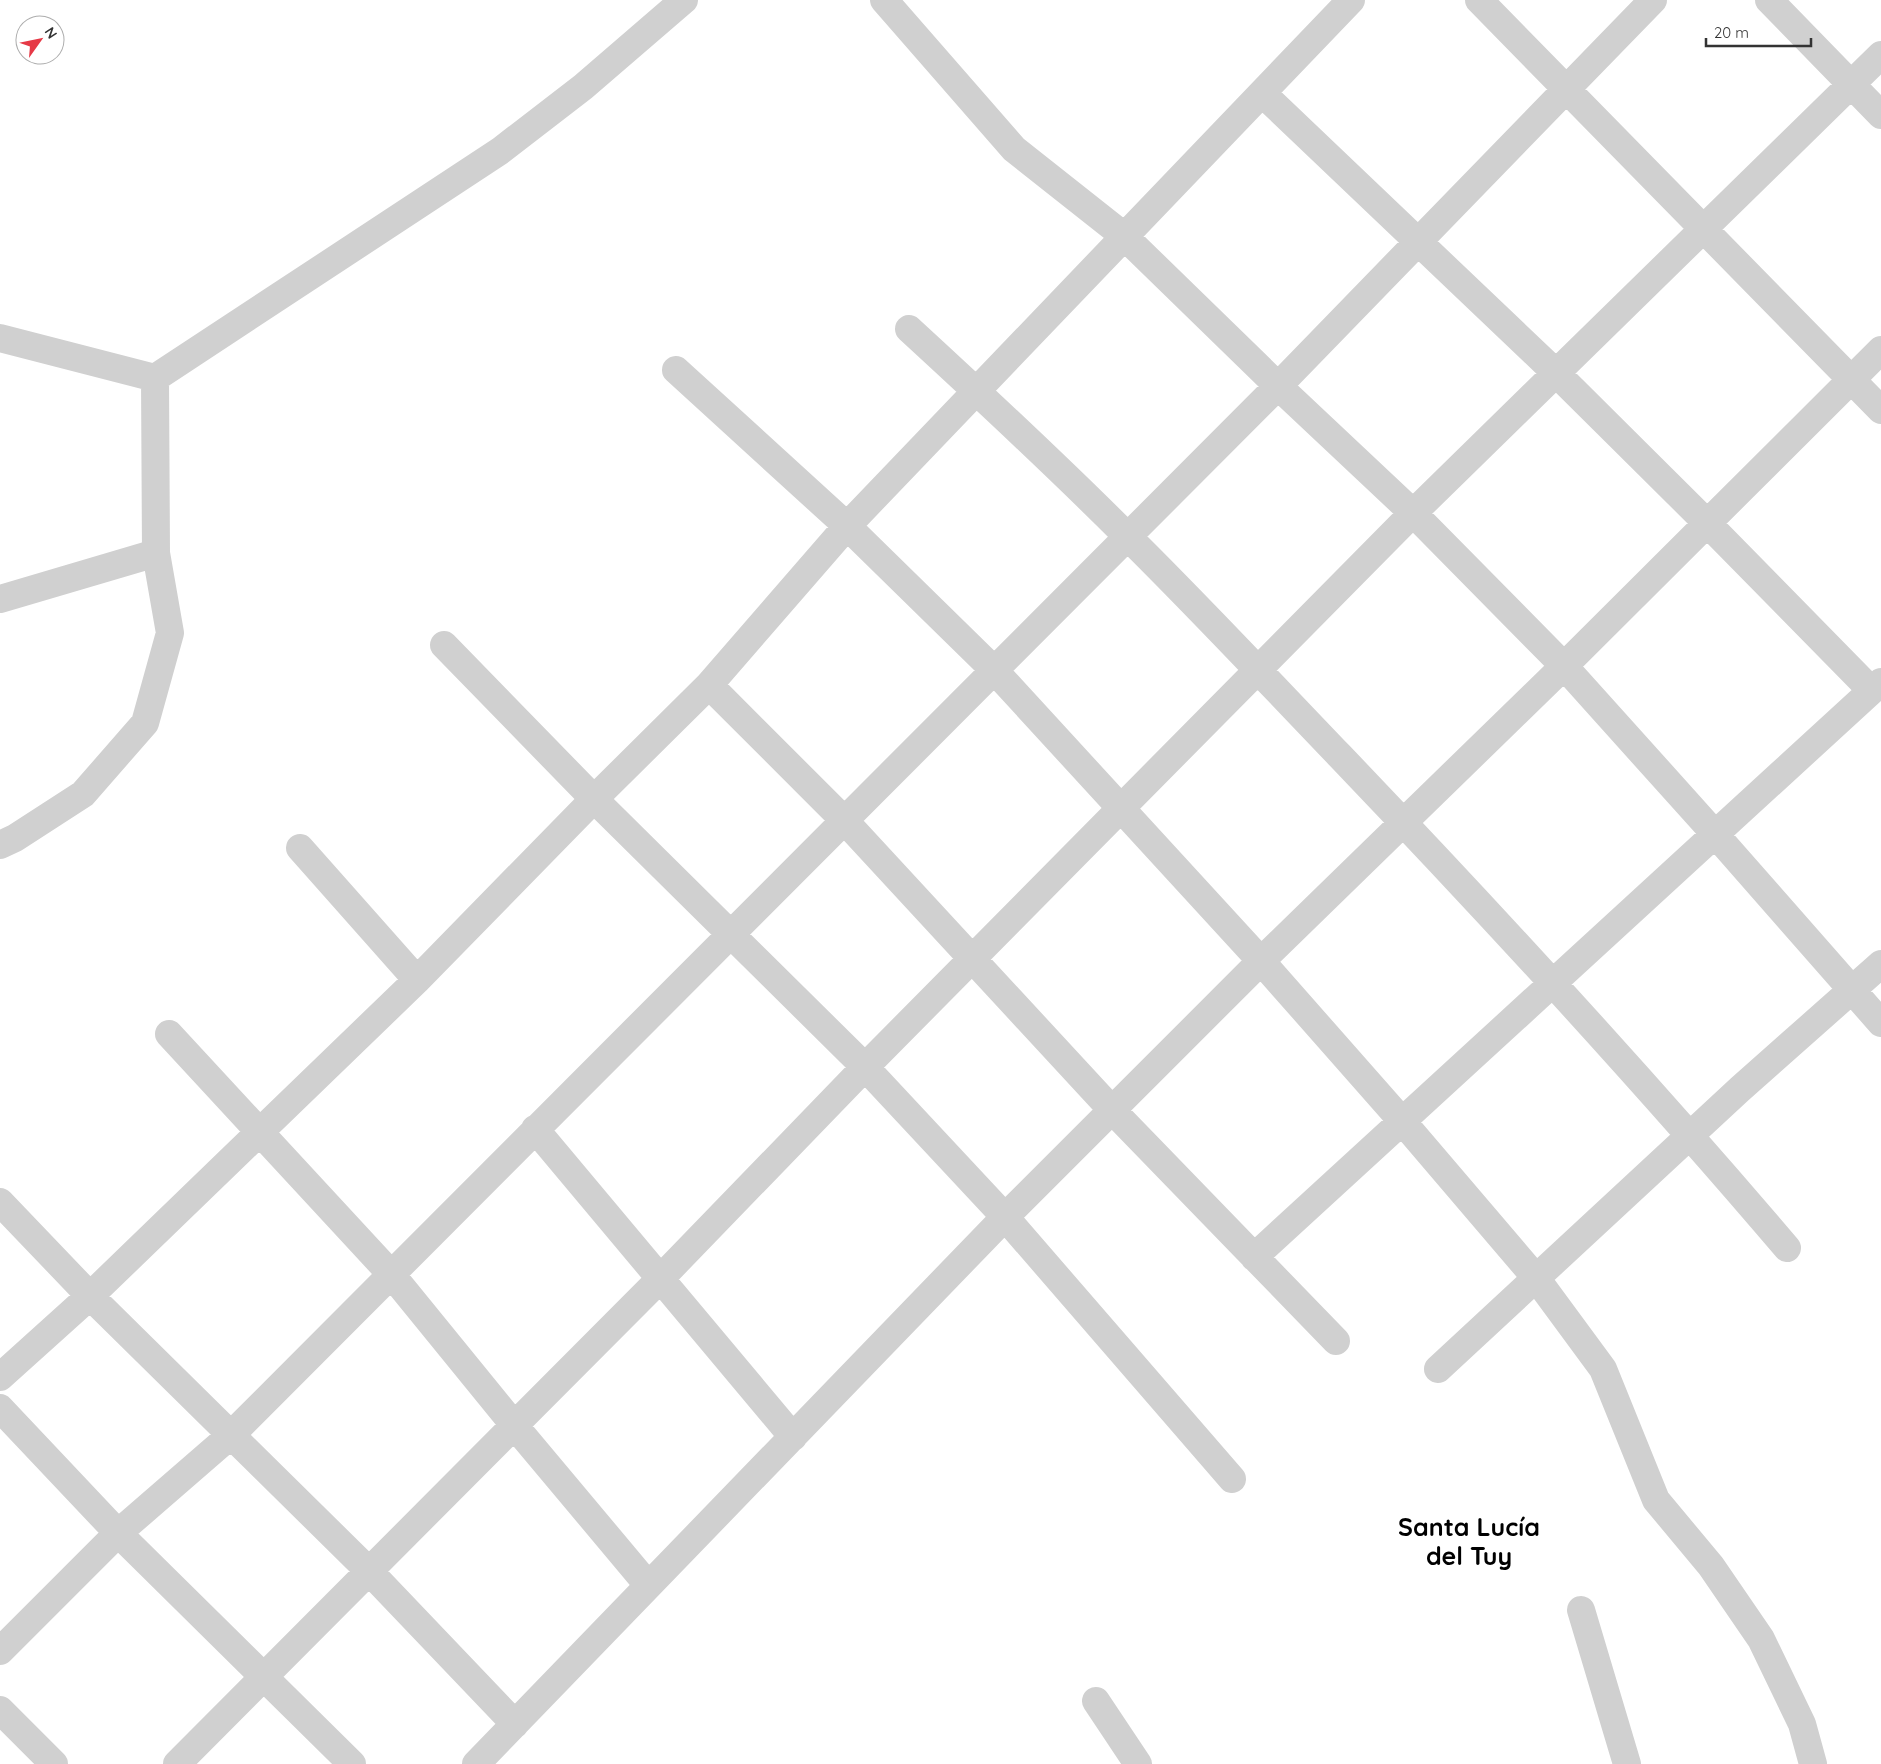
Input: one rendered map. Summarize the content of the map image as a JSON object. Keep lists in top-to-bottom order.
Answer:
{
  "districts": ["Santa Lucía del Tuy"],
  "scale_bar": "20 m",
  "north": "top right"
}
